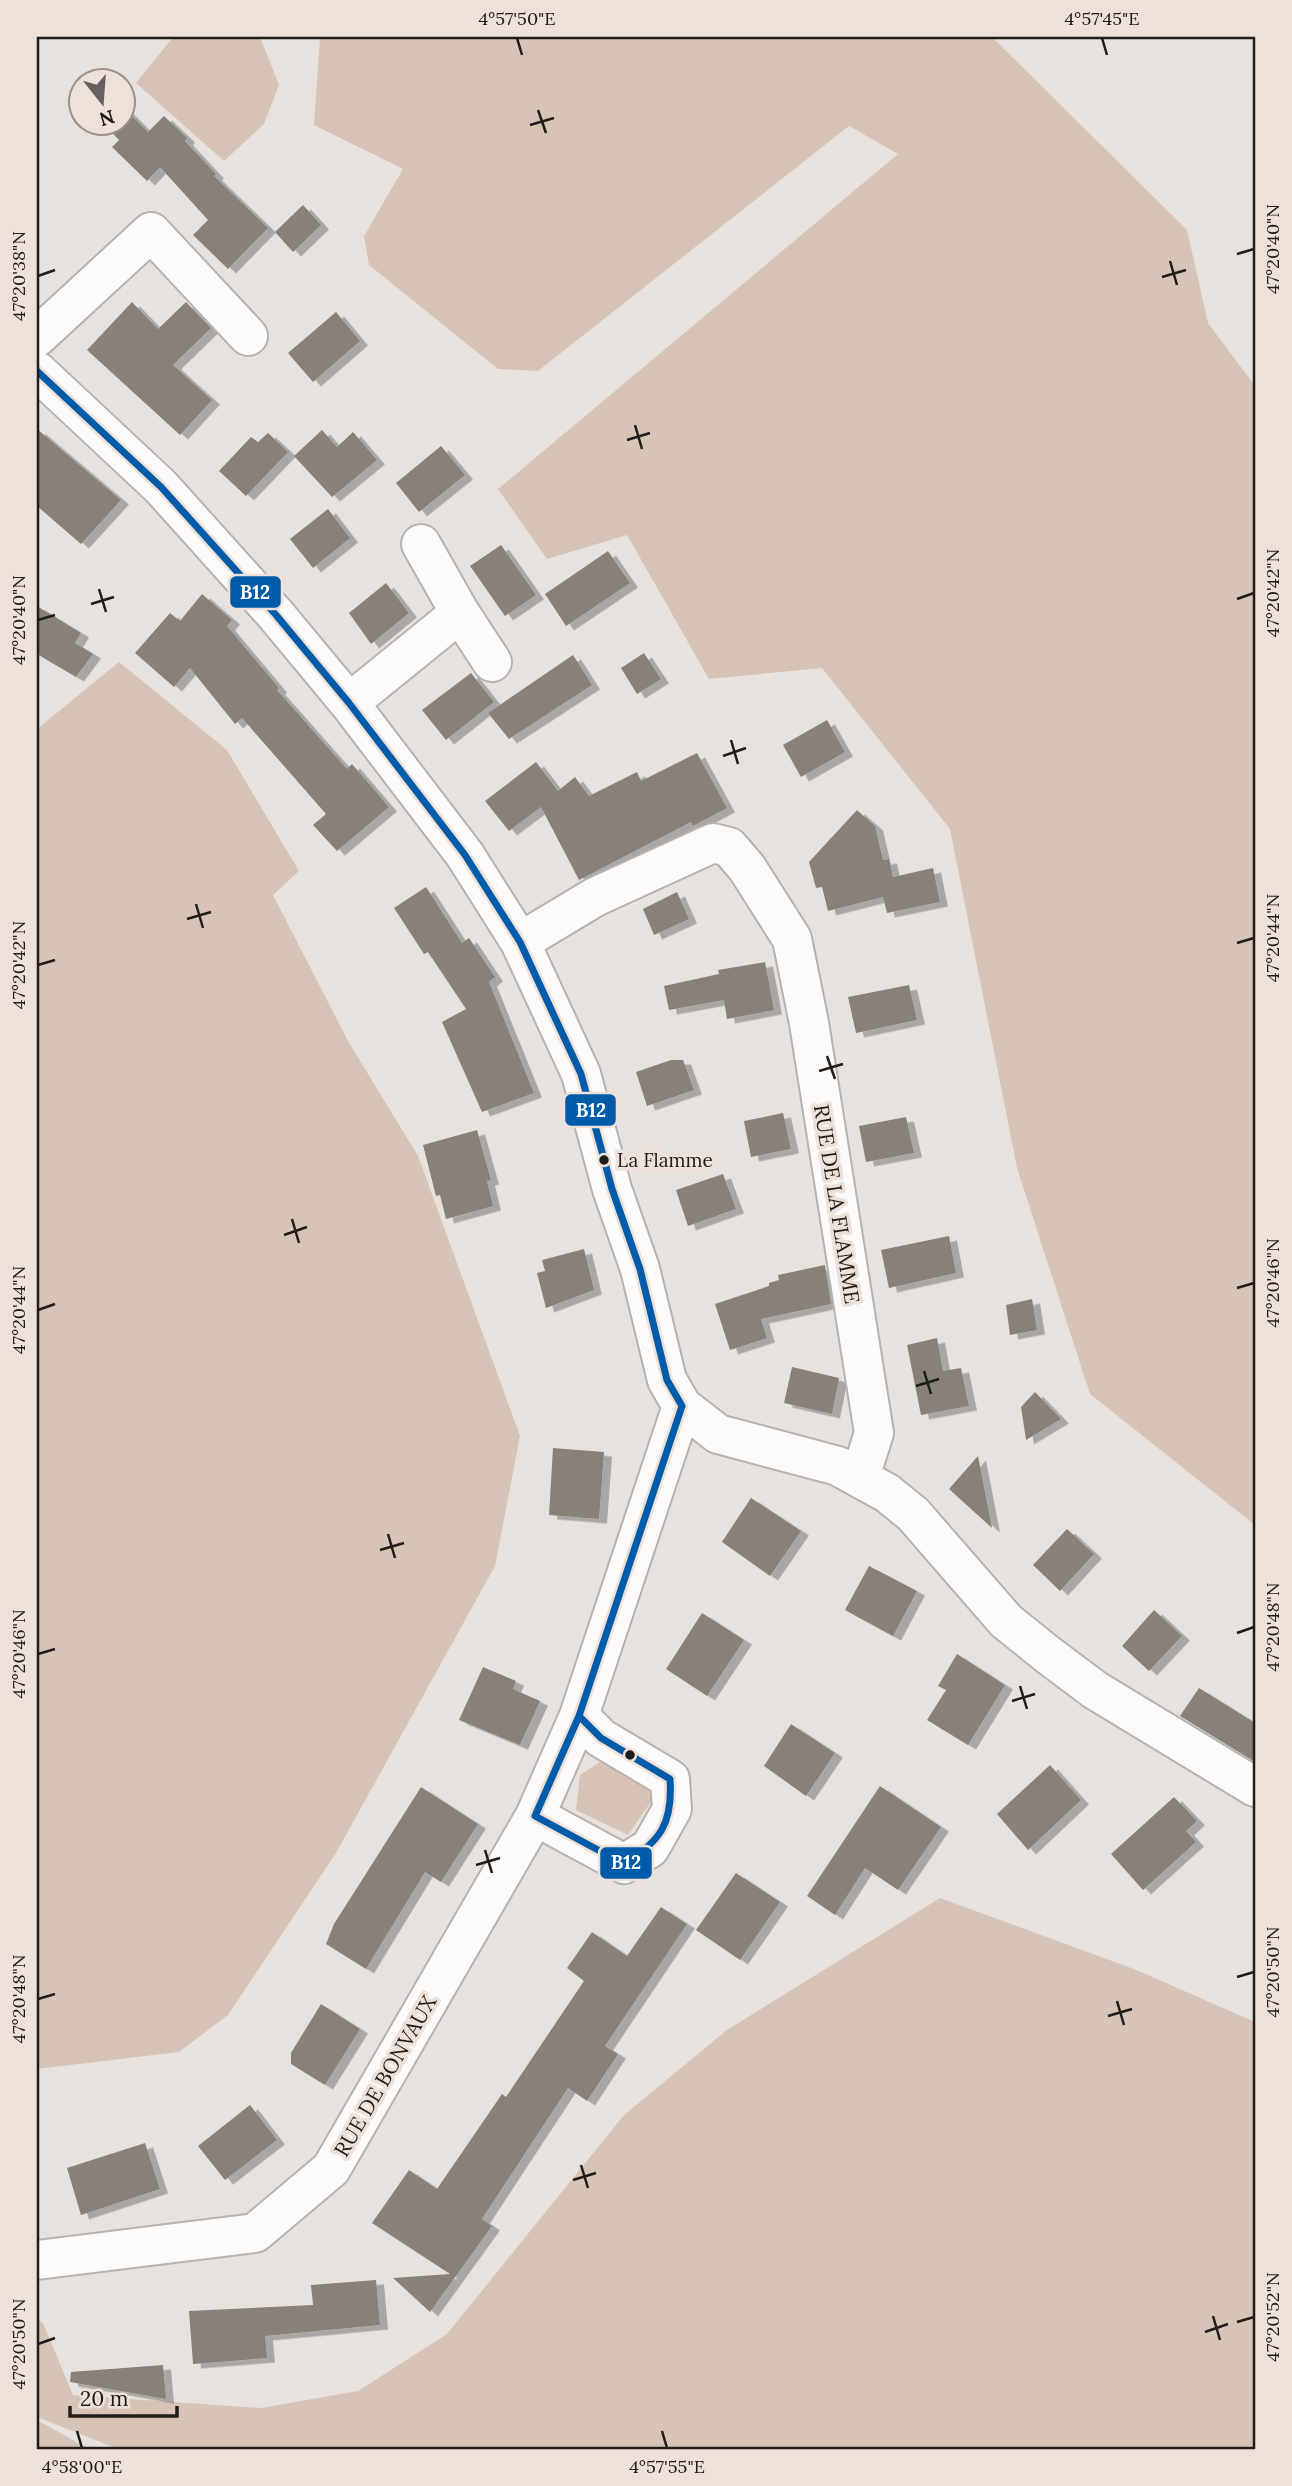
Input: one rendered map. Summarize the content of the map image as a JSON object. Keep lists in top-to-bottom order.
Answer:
{
  "streets": {
    "street": ["RUE DE LA FLAMME", "RUE DE BONVAUX"]
  },
  "places": ["La Flamme"],
  "lines": ["transit line B12"],
  "scale_bar": "20 m",
  "north": "bottom",
  "coordinates": [
    "4°57'50\"E",
    "4°57'45\"E",
    "47°20'40\"N",
    "47°20'38\"N",
    "47°20'42\"N",
    "47°20'44\"N",
    "47°20'46\"N",
    "47°20'48\"N",
    "47°20'50\"N",
    "47°20'52\"N",
    "4°58'00\"E",
    "4°57'55\"E"
  ]
}
